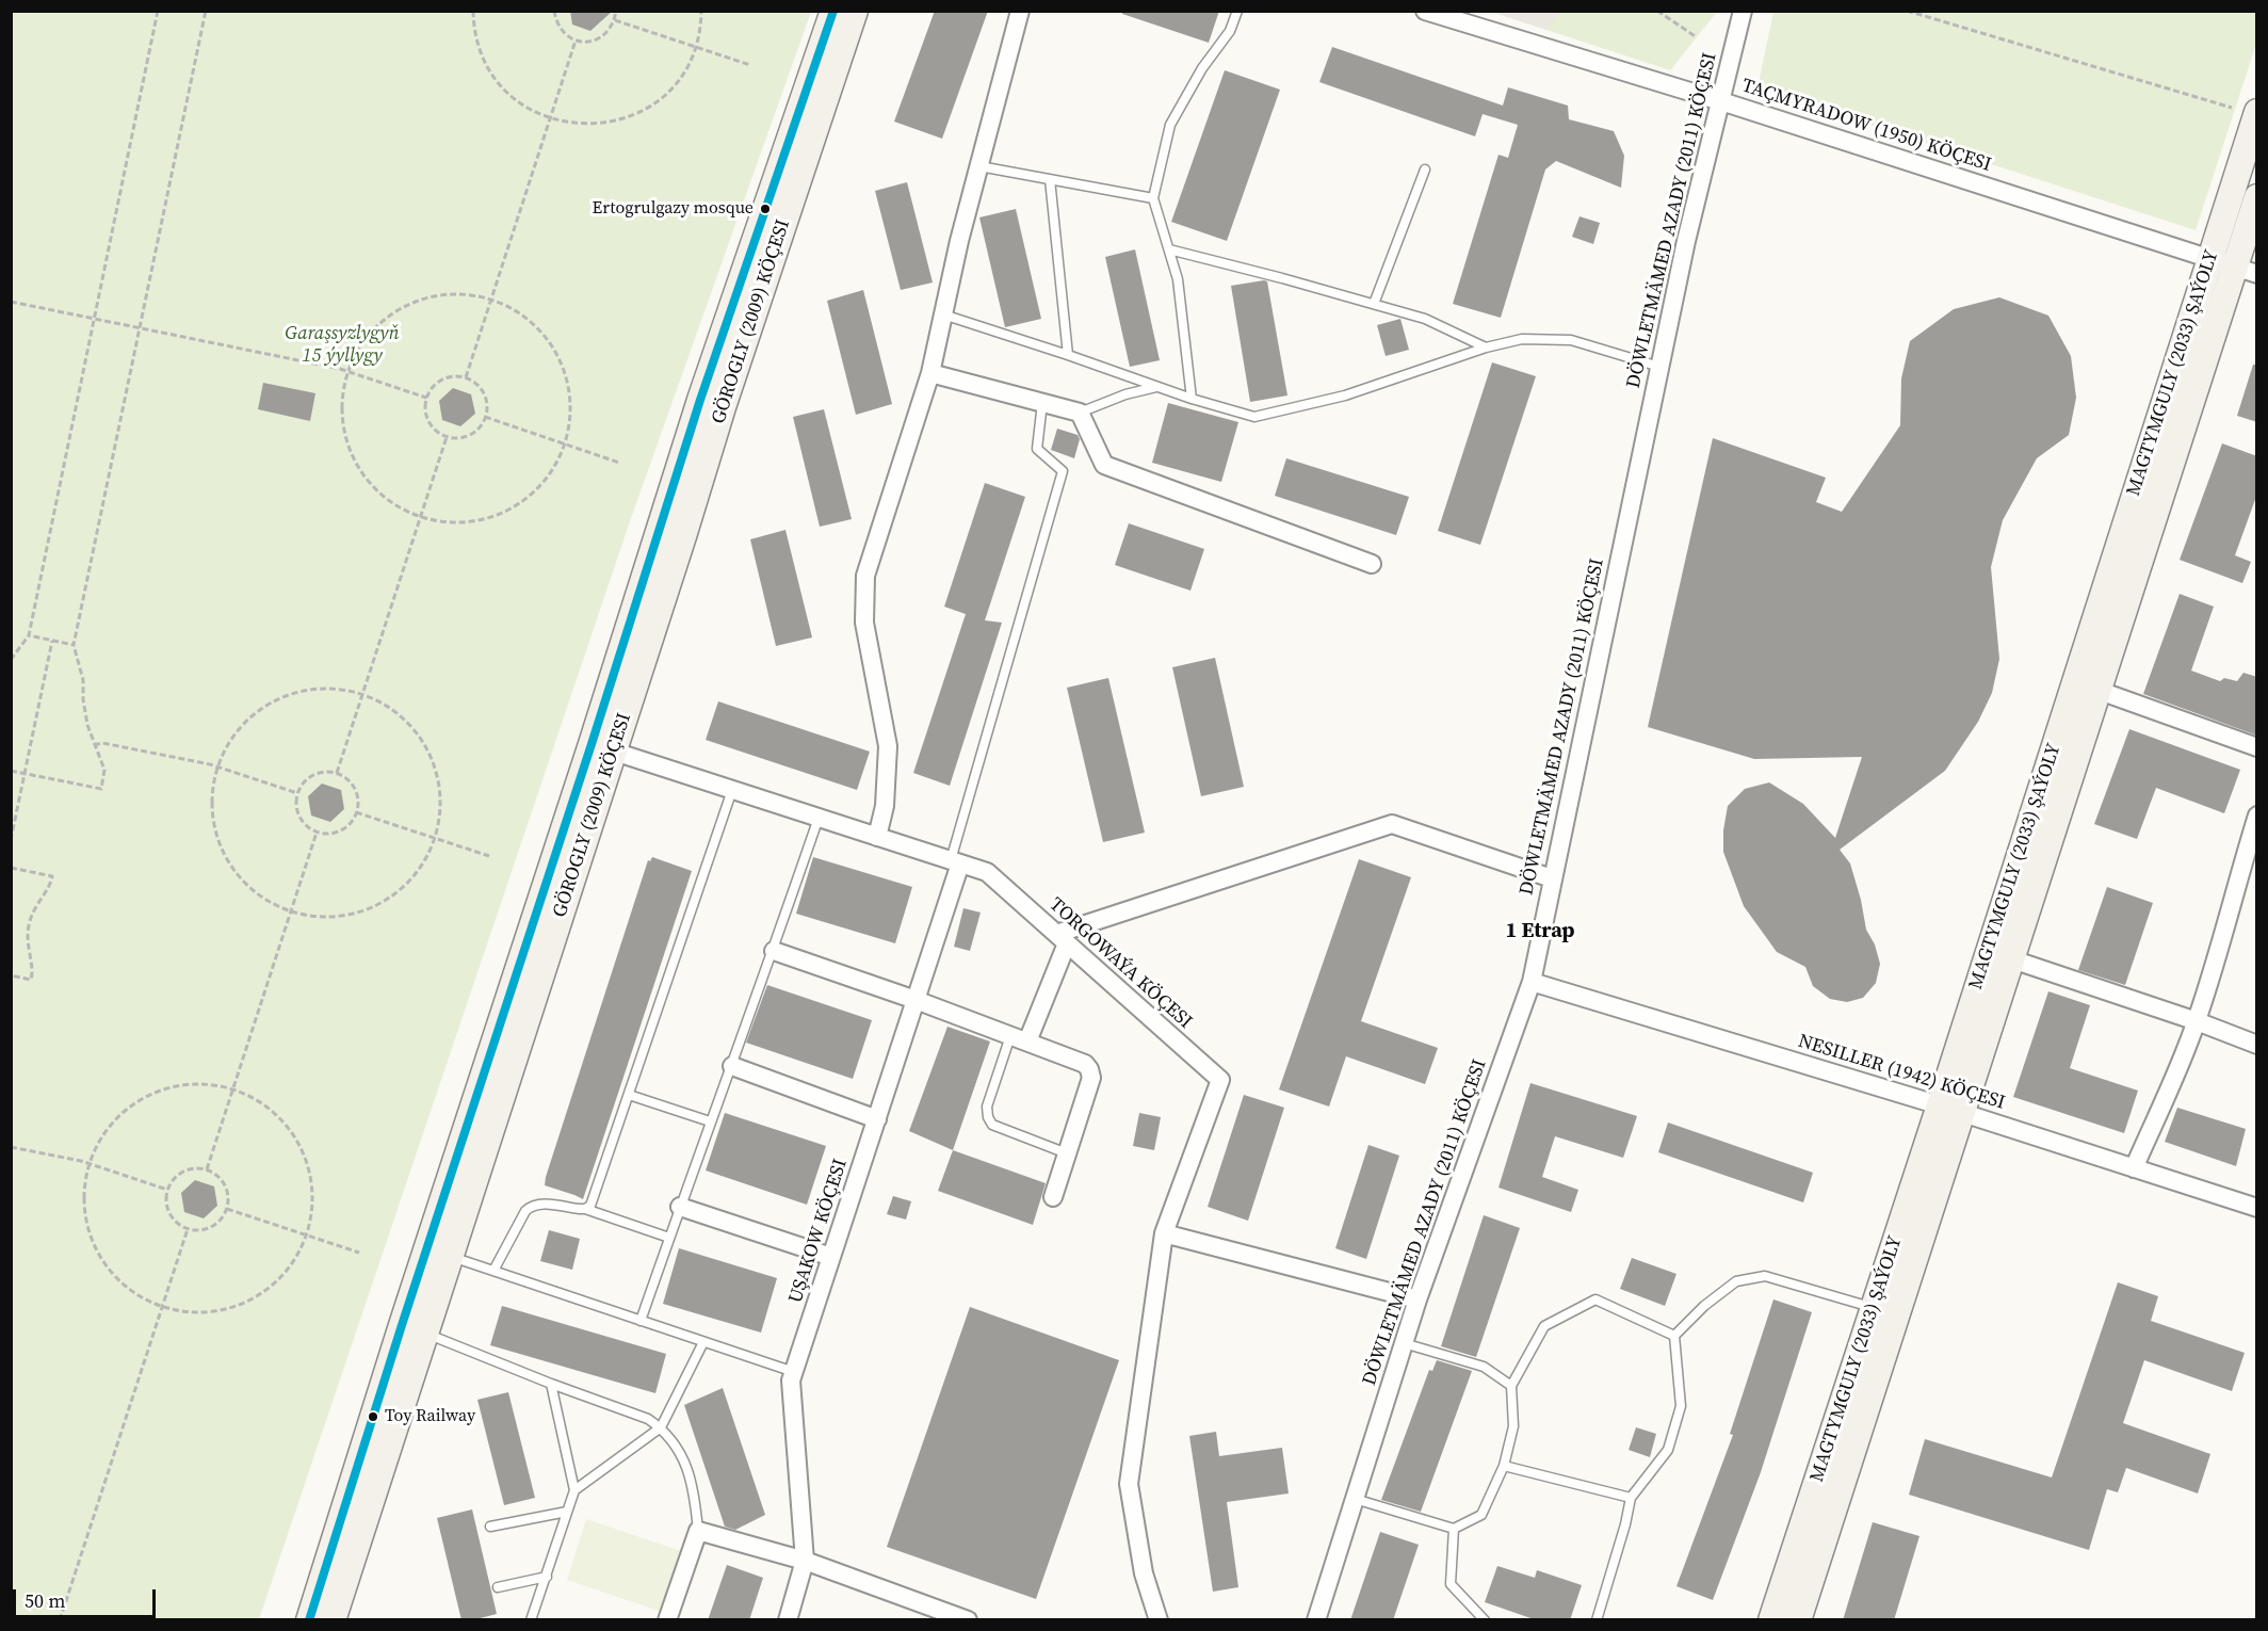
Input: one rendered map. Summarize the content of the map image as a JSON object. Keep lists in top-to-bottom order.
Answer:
{
  "streets": {
    "main road": ["GÖROGLY (2009) KÖÇESI", "MAGTYMGULY (2033) ŞAÝOLY"],
    "street": [
      "TAÇMYRADOW (1950) KÖÇESI",
      "DÖWLETMÄMED AZADY (2011) KÖÇESI",
      "TORGOWAÝA KÖÇESI",
      "NESILLER (1942) KÖÇESI",
      "UŞAKOW KÖÇESI"
    ]
  },
  "crossings": [
    ["TAÇMYRADOW (1950) KÖÇESI", "DÖWLETMÄMED AZADY (2011) KÖÇESI"],
    ["TAÇMYRADOW (1950) KÖÇESI", "MAGTYMGULY (2033) ŞAÝOLY"],
    ["DÖWLETMÄMED AZADY (2011) KÖÇESI", "NESILLER (1942) KÖÇESI"],
    ["GÖROGLY (2009) KÖÇESI", "TORGOWAÝA KÖÇESI"],
    ["MAGTYMGULY (2033) ŞAÝOLY", "NESILLER (1942) KÖÇESI"],
    ["TORGOWAÝA KÖÇESI", "UŞAKOW KÖÇESI"]
  ],
  "districts": ["1 Etrap"],
  "parks": ["Garaşsyzlygyň 15 ýyllygy"],
  "places": ["Ertogrulgazy mosque", "Toy Railway"],
  "scale_bar": "50 m"
}
